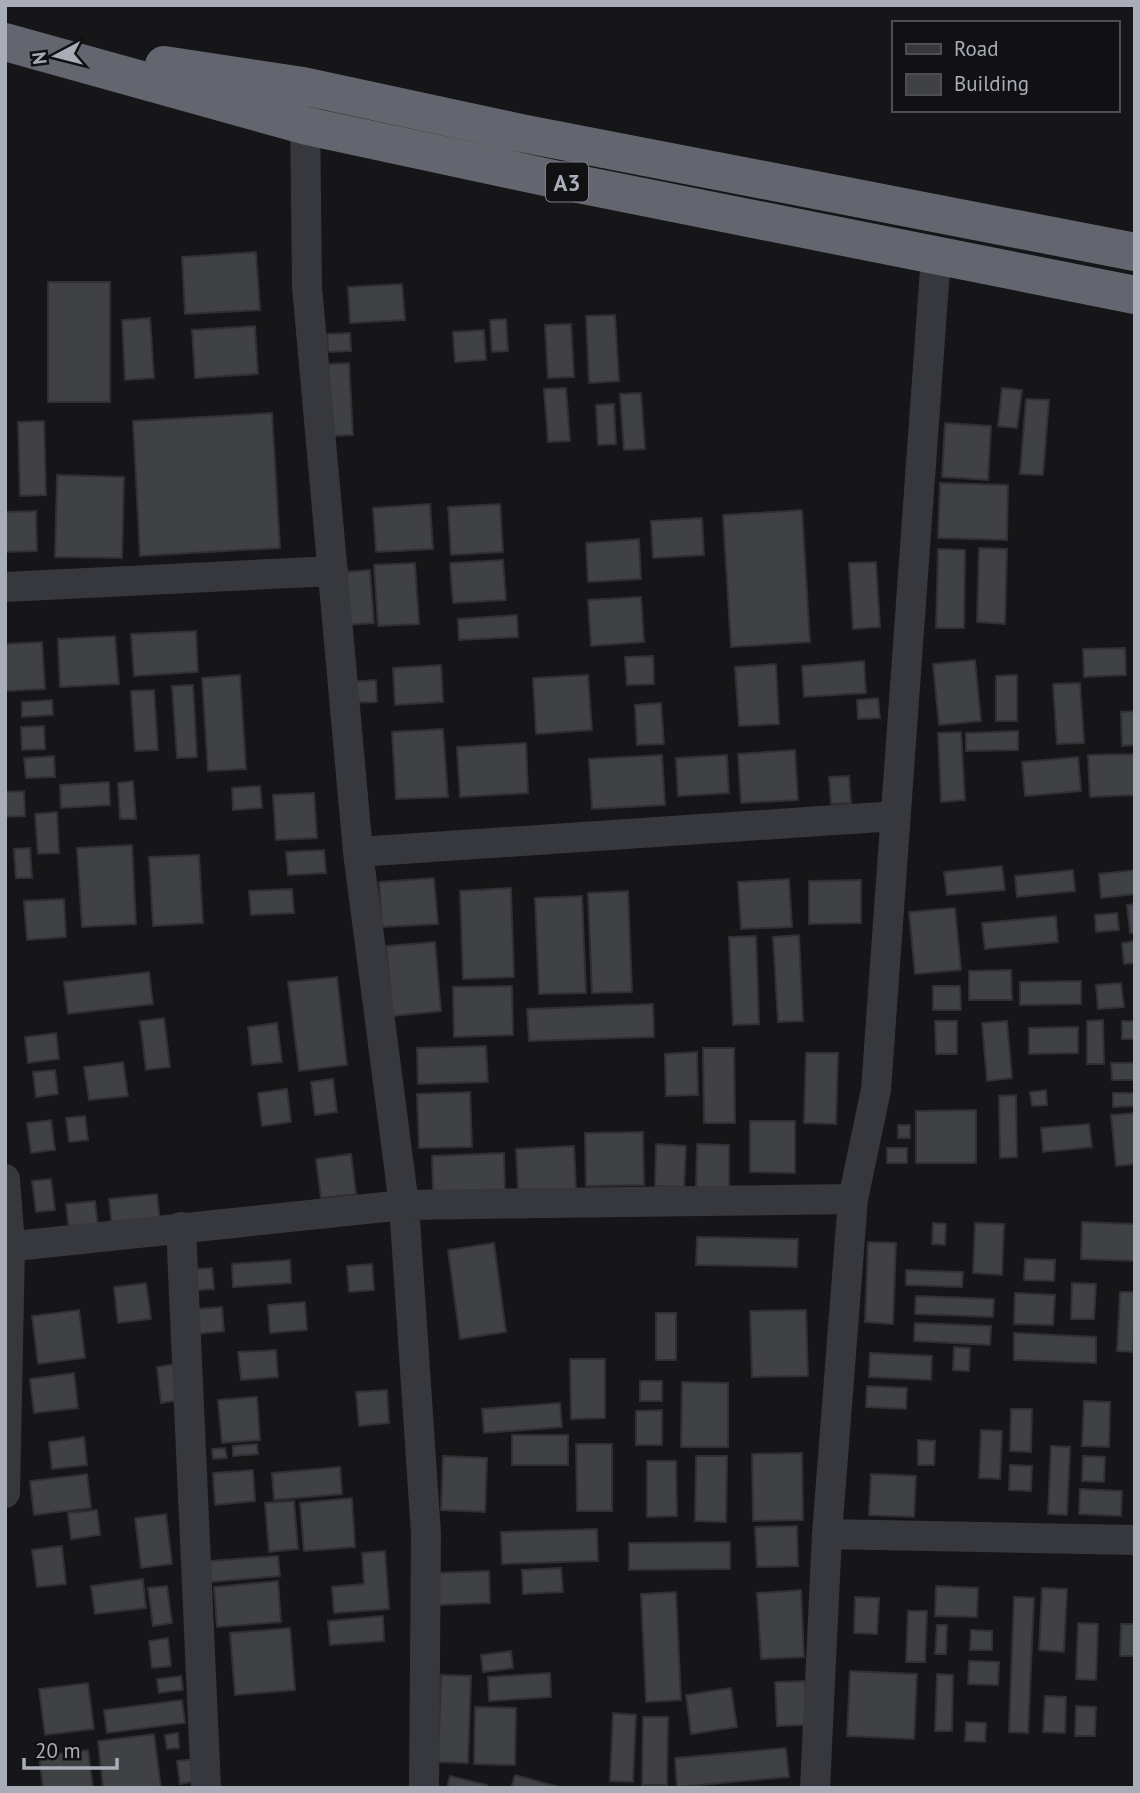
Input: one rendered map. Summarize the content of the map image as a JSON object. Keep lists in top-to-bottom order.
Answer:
{
  "streets": {
    "highway": ["A3"]
  },
  "legend": ["Road", "Building"],
  "scale_bar": "20 m",
  "north": "left"
}
